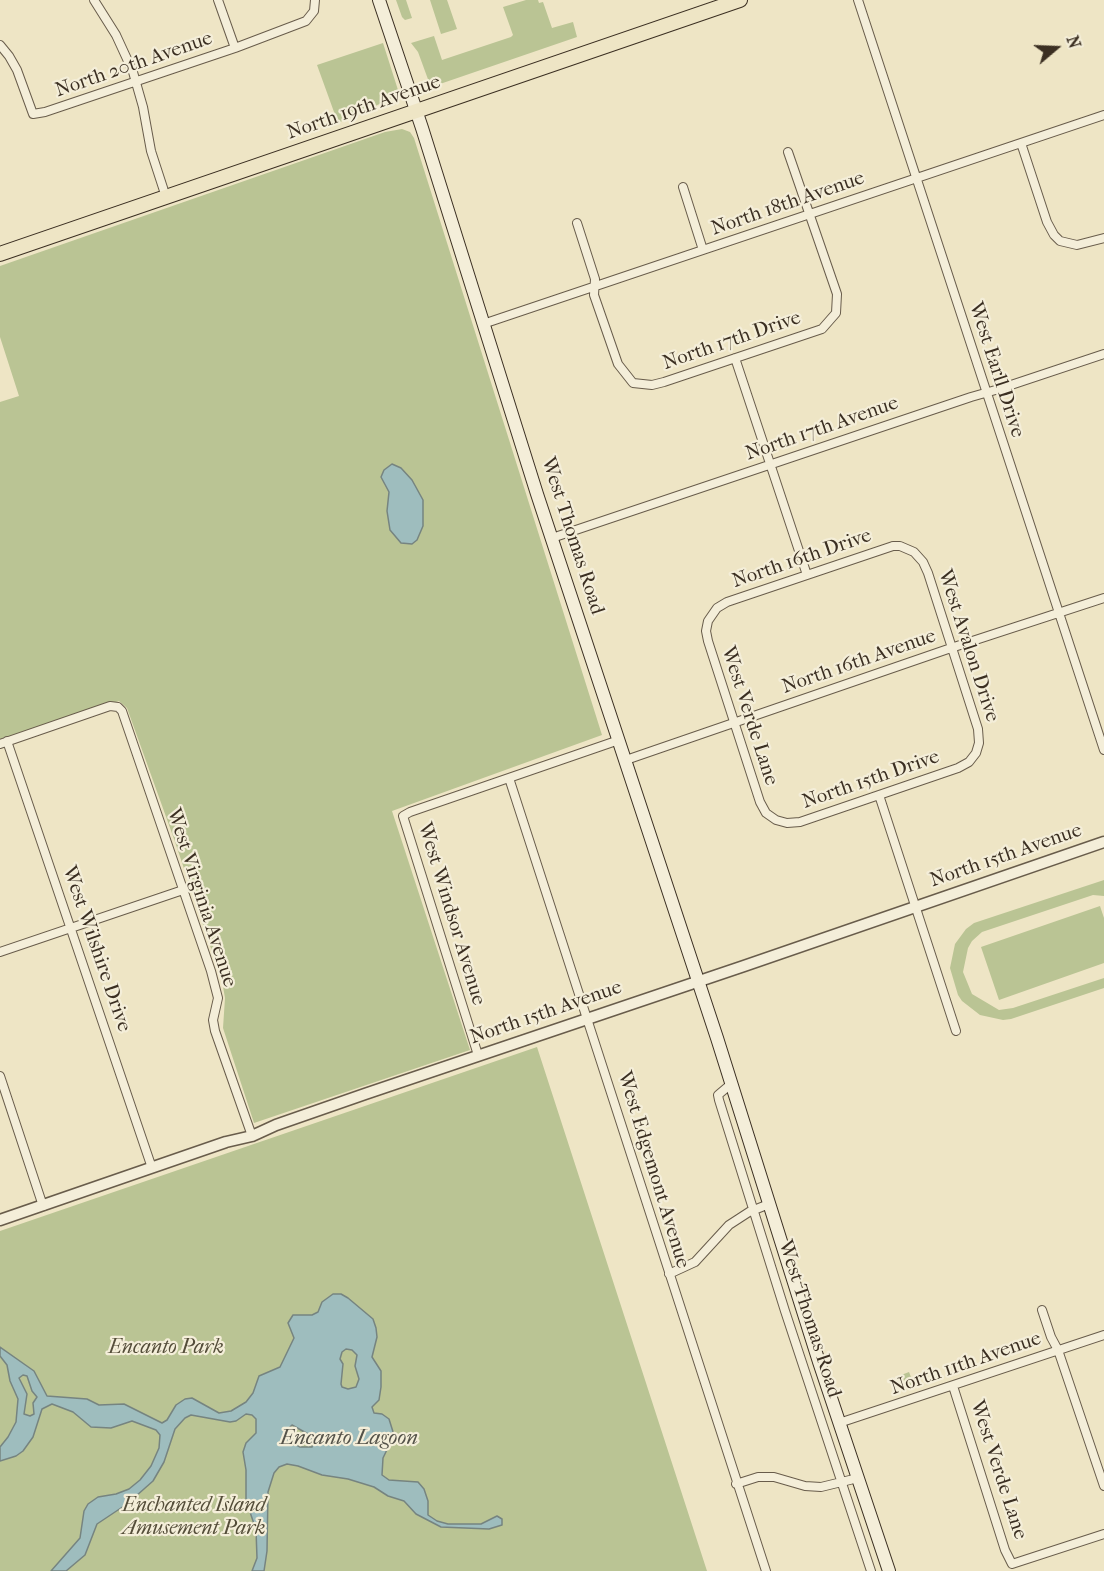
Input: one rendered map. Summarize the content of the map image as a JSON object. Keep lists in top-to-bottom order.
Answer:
{
  "streets": {
    "main road": ["North 19th Avenue", "West Thomas Road"],
    "street": [
      "North 20th Avenue",
      "North 18th Avenue",
      "North 17th Drive",
      "West Earll Drive",
      "North 17th Avenue",
      "North 16th Drive",
      "West Avalon Drive",
      "North 16th Avenue",
      "West Verde Lane",
      "North 15th Drive",
      "North 15th Avenue",
      "West Virginia Avenue",
      "West Windsor Avenue",
      "West Wilshire Drive",
      "West Edgemont Avenue",
      "North 11th Avenue"
    ]
  },
  "crossings": [
    ["North 19th Avenue", "West Thomas Road"],
    ["North 18th Avenue", "North 17th Drive"],
    ["North 18th Avenue", "West Earll Drive"],
    ["North 18th Avenue", "West Thomas Road"],
    ["West Earll Drive", "North 17th Avenue"],
    ["West Earll Drive", "North 16th Avenue"],
    ["North 17th Avenue", "West Thomas Road"],
    ["West Thomas Road", "North 16th Avenue"],
    ["West Thomas Road", "North 15th Avenue"],
    ["West Thomas Road", "North 11th Avenue"],
    ["North 16th Drive", "West Avalon Drive"],
    ["North 16th Drive", "West Verde Lane"],
    ["West Avalon Drive", "North 16th Avenue"],
    ["West Avalon Drive", "North 15th Drive"],
    ["North 16th Avenue", "West Verde Lane"],
    ["West Verde Lane", "North 15th Drive"],
    ["West Verde Lane", "North 11th Avenue"],
    ["North 15th Avenue", "West Virginia Avenue"],
    ["North 15th Avenue", "West Windsor Avenue"],
    ["North 15th Avenue", "West Wilshire Drive"],
    ["North 15th Avenue", "West Edgemont Avenue"],
    ["West Virginia Avenue", "West Wilshire Drive"],
    ["West Windsor Avenue", "West Edgemont Avenue"]
  ],
  "water": ["Encanto Lagoon"],
  "parks": ["Encanto Park", "Enchanted Island Amusement Park"],
  "north": "right"
}
